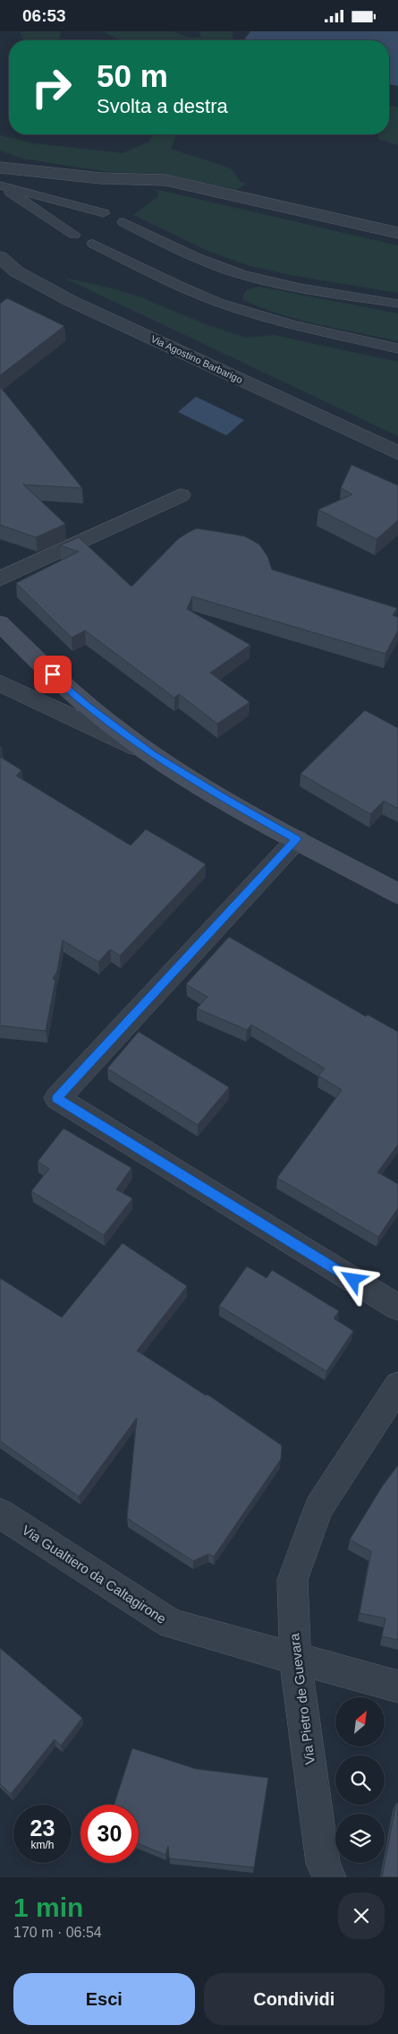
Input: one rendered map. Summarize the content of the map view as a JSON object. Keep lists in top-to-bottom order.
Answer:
{
  "streets": {
    "street": ["Via Agostino Barbarigo", "Via Gualtiero da Caltagirone", "Via Pietro de Guevara"]
  },
  "crossings": [
    ["Via Gualtiero da Caltagirone", "Via Pietro de Guevara"]
  ],
  "north": "top right",
  "page": {
    "status": "06:53",
    "turn": ["50 m", "Svolta a destra"],
    "speed": "23 km/h",
    "limit": "30",
    "heading": ["1 min", "170 m · 06:54"],
    "buttons": ["Esci", "Condividi"]
  }
}
